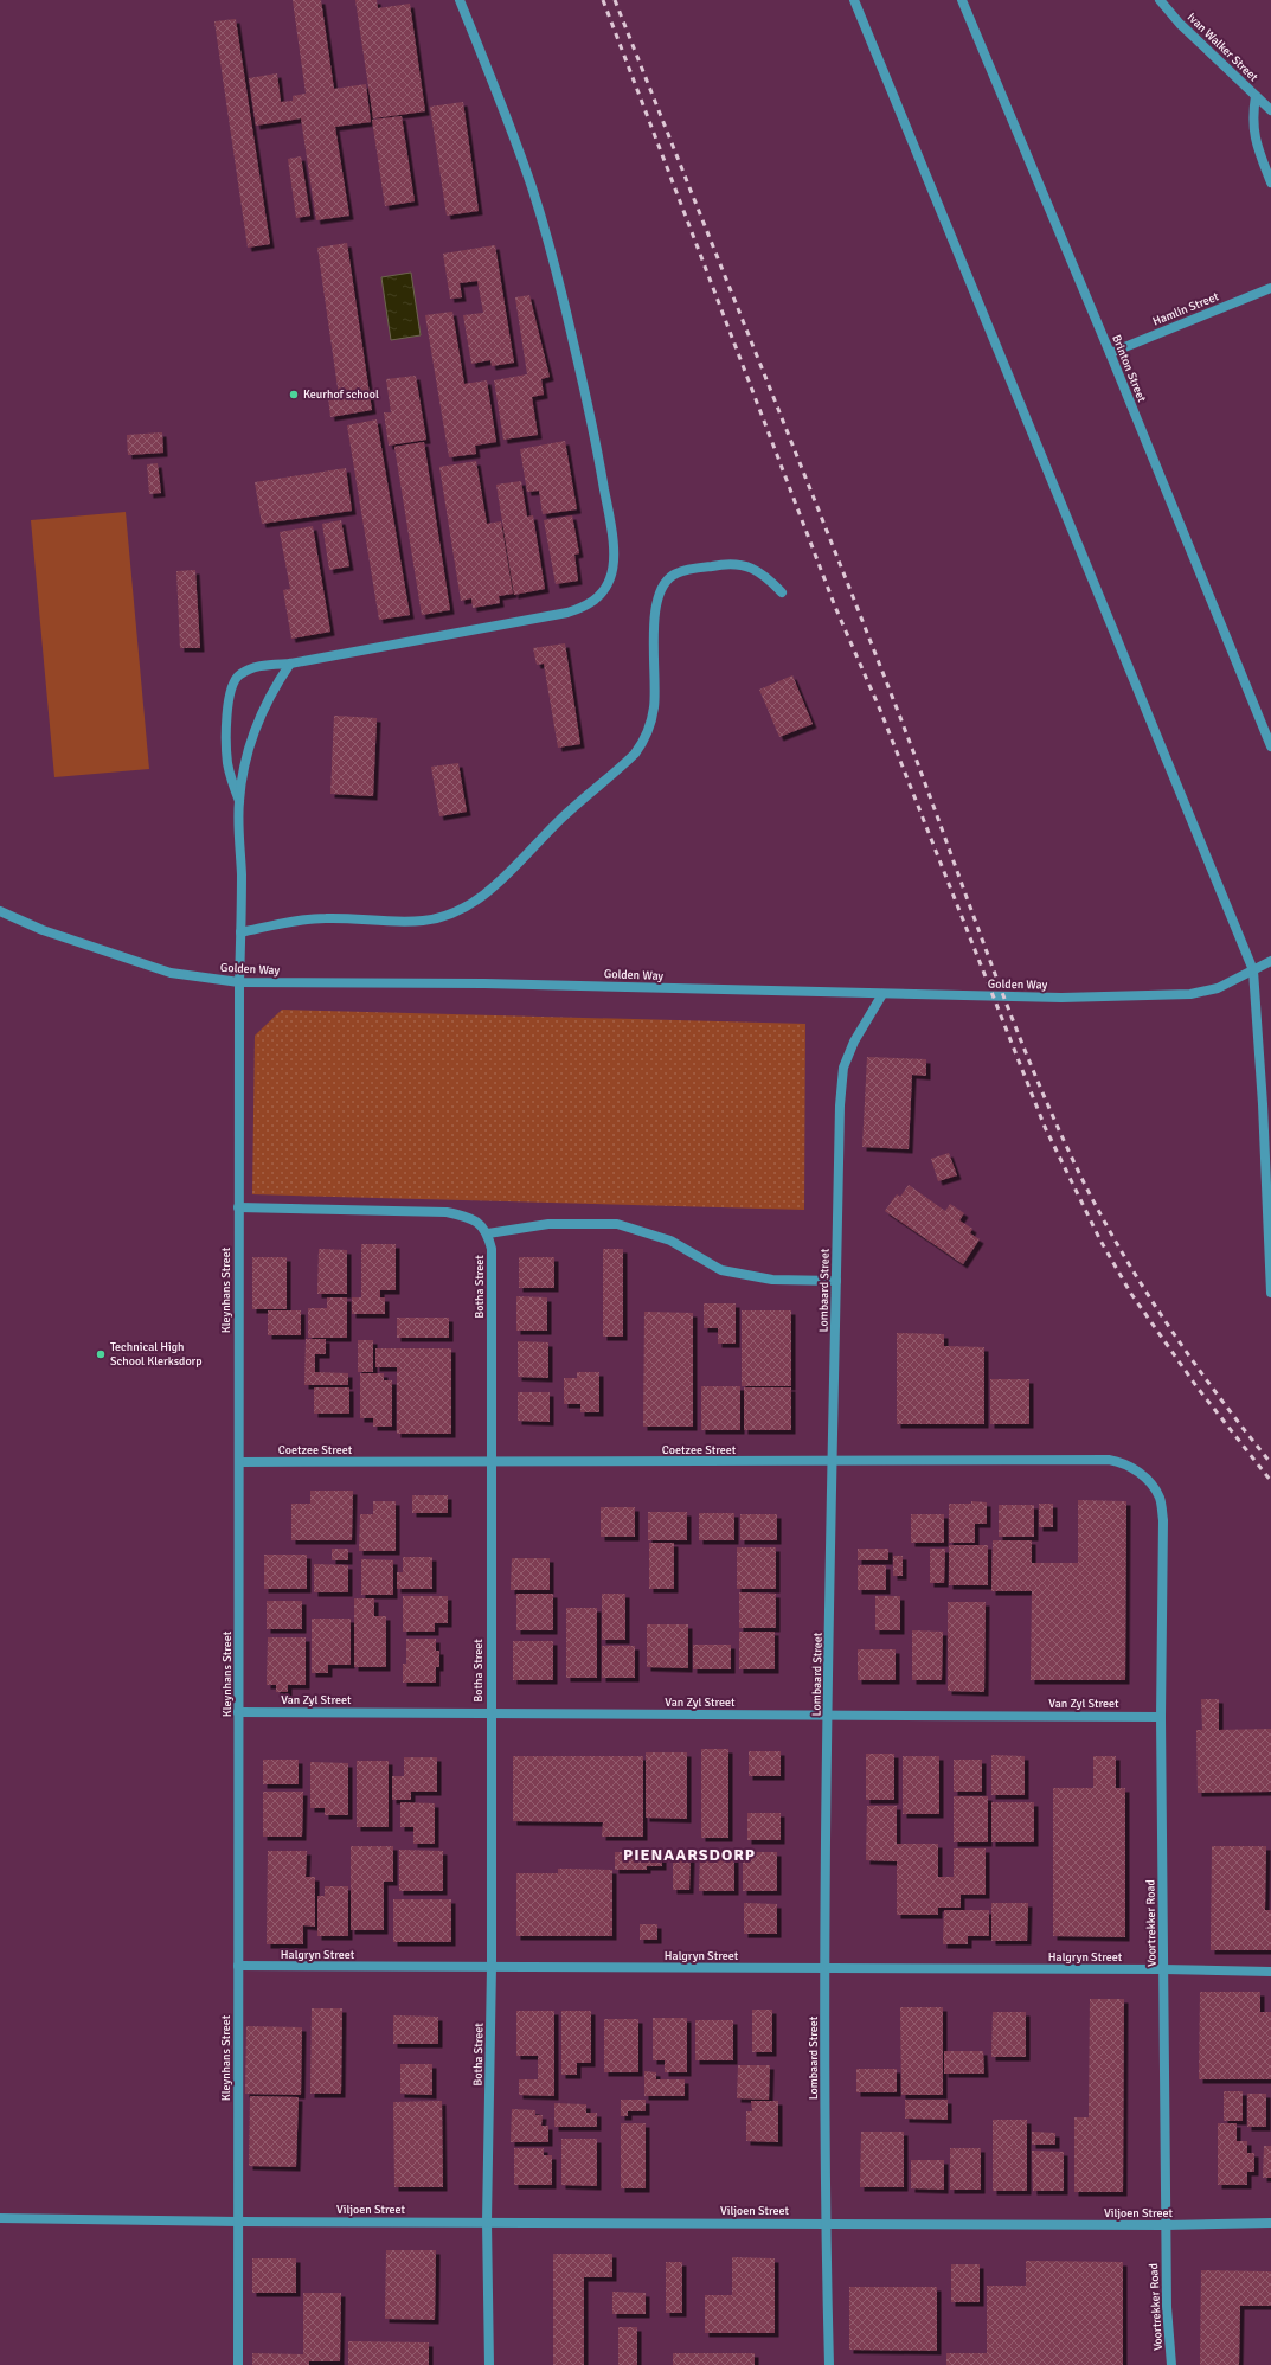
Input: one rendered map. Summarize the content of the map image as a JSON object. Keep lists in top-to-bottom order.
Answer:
{
  "streets": {
    "street": [
      "Ivan Walker Street",
      "Hamlin Street",
      "Brinton Street",
      "Golden Way",
      "Botha Street",
      "Kleynhans Street",
      "Lombaard Street",
      "Coetzee Street",
      "Van Zyl Street",
      "Voortrekker Road",
      "Halgryn Street",
      "Viljoen Street"
    ]
  },
  "crossings": [
    ["Hamlin Street", "Brinton Street"],
    ["Golden Way", "Kleynhans Street"],
    ["Golden Way", "Lombaard Street"],
    ["Botha Street", "Coetzee Street"],
    ["Botha Street", "Van Zyl Street"],
    ["Botha Street", "Halgryn Street"],
    ["Botha Street", "Viljoen Street"],
    ["Kleynhans Street", "Coetzee Street"],
    ["Kleynhans Street", "Van Zyl Street"],
    ["Kleynhans Street", "Halgryn Street"],
    ["Kleynhans Street", "Viljoen Street"],
    ["Lombaard Street", "Coetzee Street"],
    ["Lombaard Street", "Van Zyl Street"],
    ["Lombaard Street", "Halgryn Street"],
    ["Lombaard Street", "Viljoen Street"],
    ["Coetzee Street", "Voortrekker Road"],
    ["Van Zyl Street", "Voortrekker Road"],
    ["Voortrekker Road", "Halgryn Street"],
    ["Voortrekker Road", "Viljoen Street"]
  ],
  "districts": ["PIENAARSDORP"],
  "places": ["Keurhof school", "Technical High School Klerksdorp"]
}
